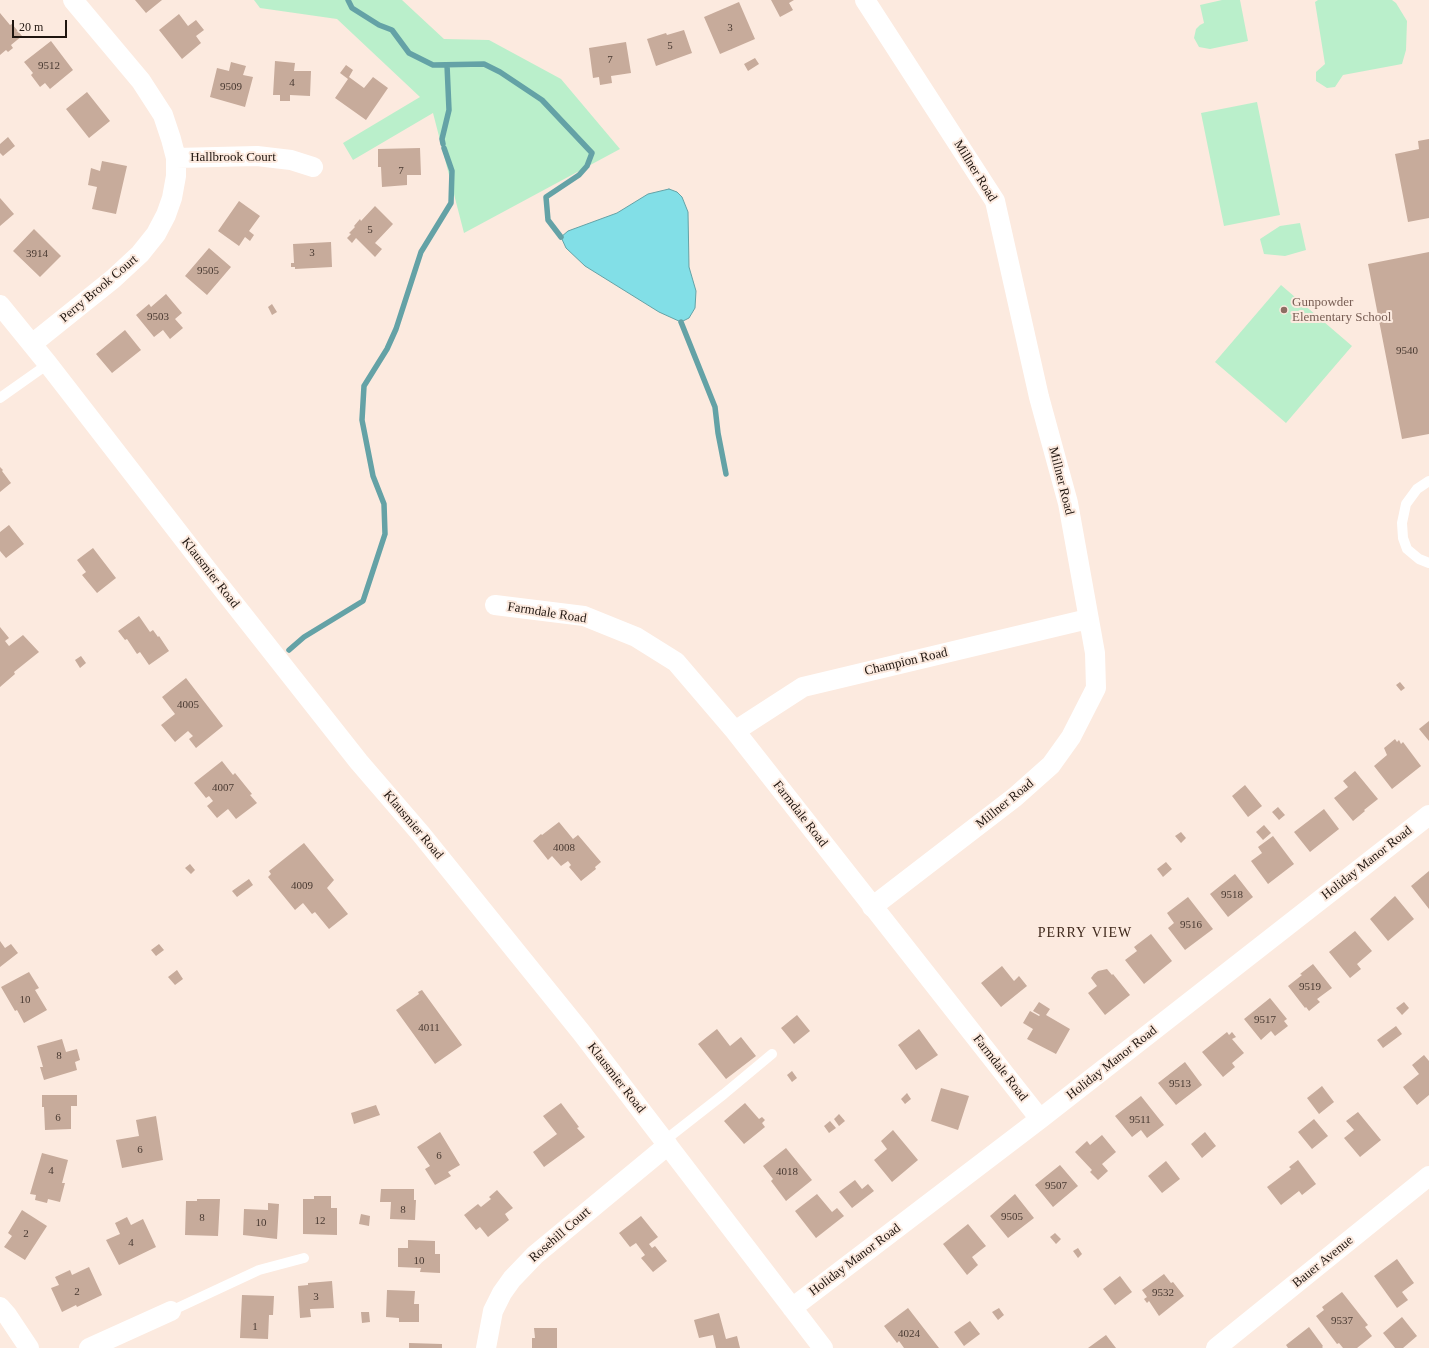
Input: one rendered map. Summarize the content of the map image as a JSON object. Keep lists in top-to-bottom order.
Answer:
{
  "streets": {
    "street": [
      "Hallbrook Court",
      "Millner Road",
      "Perry Brook Court",
      "Klausmier Road",
      "Farmdale Road",
      "Champion Road",
      "Holiday Manor Road",
      "Rosehill Court",
      "Bauer Avenue"
    ]
  },
  "crossings": [
    ["Hallbrook Court", "Perry Brook Court"],
    ["Millner Road", "Farmdale Road"],
    ["Millner Road", "Champion Road"],
    ["Perry Brook Court", "Klausmier Road"],
    ["Klausmier Road", "Holiday Manor Road"],
    ["Klausmier Road", "Rosehill Court"],
    ["Farmdale Road", "Champion Road"],
    ["Farmdale Road", "Holiday Manor Road"]
  ],
  "districts": ["PERRY VIEW"],
  "places": ["Gunpowder Elementary School"],
  "house_numbers": [
    "3",
    "5",
    "7",
    "9512",
    "4",
    "9509",
    "7",
    "5",
    "3",
    "3914",
    "9505",
    "9503",
    "9540",
    "4005",
    "4007",
    "4008",
    "4009",
    "9518",
    "9516",
    "9519",
    "10",
    "9517",
    "4011",
    "8",
    "9513",
    "6",
    "9511",
    "6",
    "6",
    "4",
    "4018",
    "9507",
    "8",
    "9505",
    "8",
    "12",
    "10",
    "2",
    "4",
    "10",
    "2",
    "9532",
    "3",
    "9537",
    "1",
    "4024"
  ],
  "scale_bar": "20 m"
}
